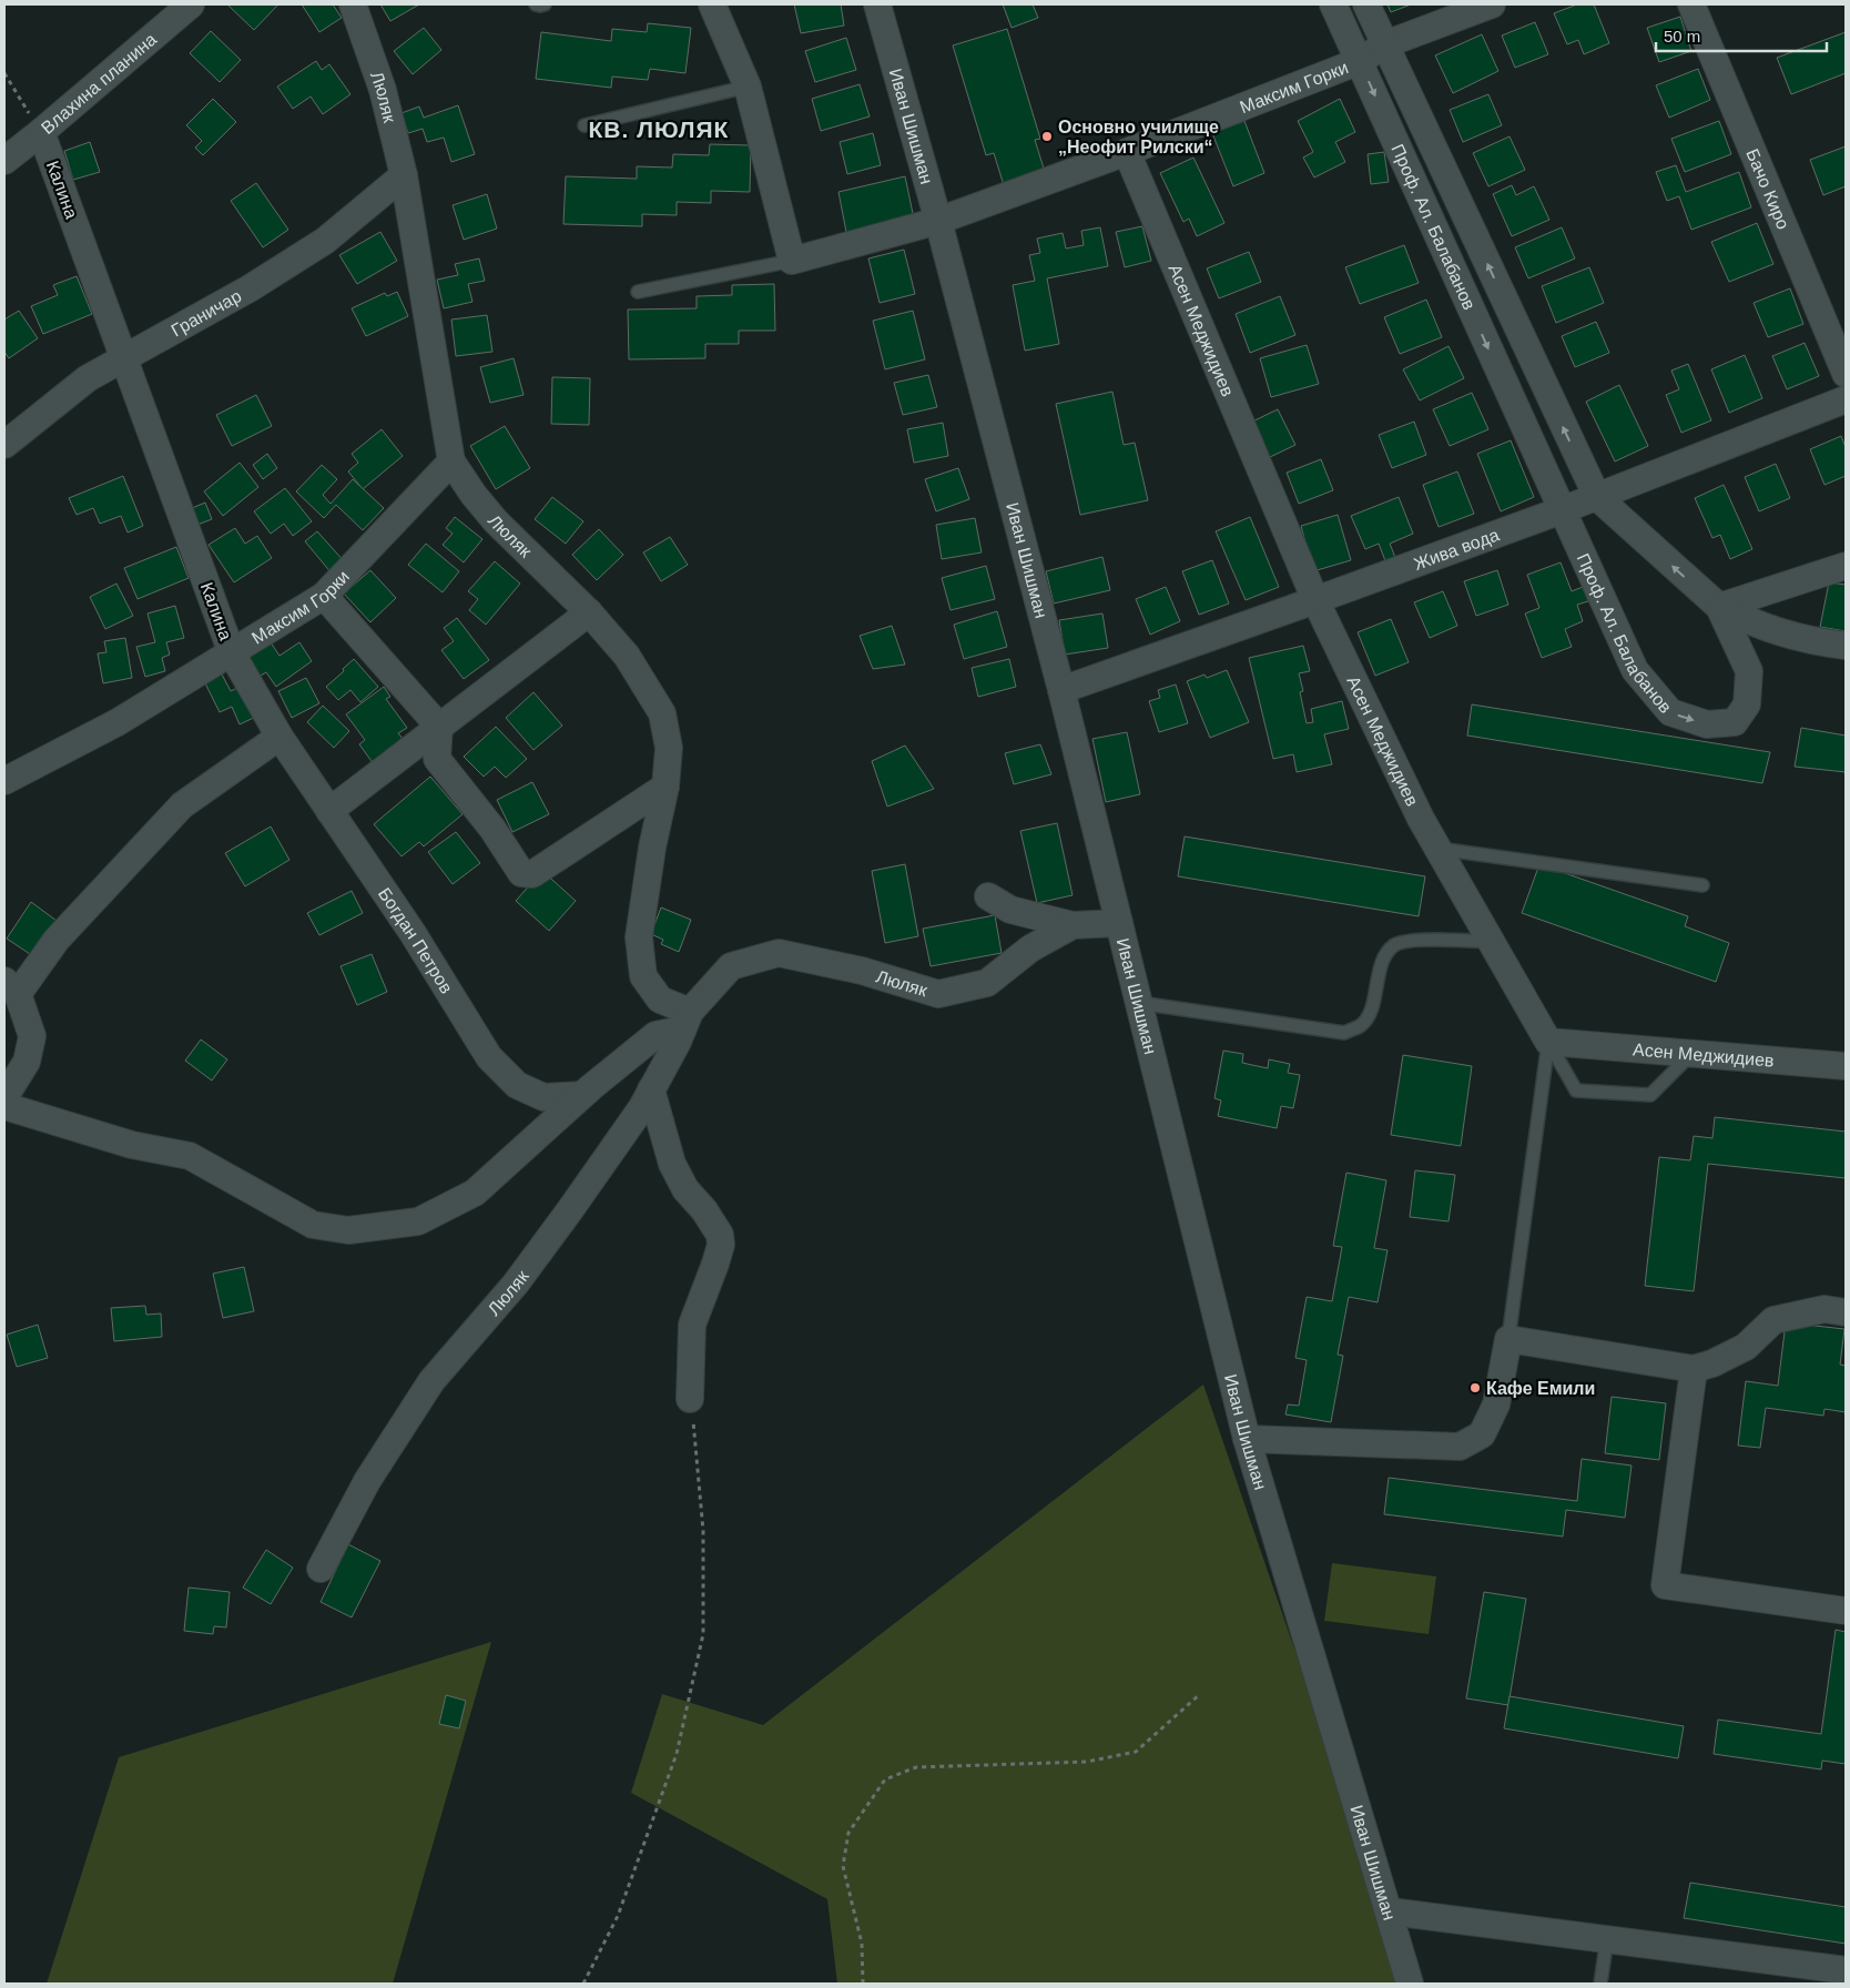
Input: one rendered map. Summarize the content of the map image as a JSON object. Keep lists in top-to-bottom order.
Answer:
{
  "streets": {
    "street": [
      "Влахина планина",
      "Максим Горки",
      "Люляк",
      "Иван Шишман",
      "Калина",
      "Бачо Киро",
      "Проф. Ал. Балабанов",
      "Граничар",
      "Асен Меджидиев",
      "Жива вода",
      "Богдан Петров"
    ]
  },
  "crossings": [
    ["Влахина планина", "Калина"],
    ["Максим Горки", "Люляк"],
    ["Максим Горки", "Иван Шишман"],
    ["Максим Горки", "Калина"],
    ["Максим Горки", "Проф. Ал. Балабанов"],
    ["Максим Горки", "Асен Меджидиев"],
    ["Люляк", "Иван Шишман"],
    ["Люляк", "Граничар"],
    ["Иван Шишман", "Жива вода"],
    ["Калина", "Граничар"],
    ["Калина", "Богдан Петров"],
    ["Проф. Ал. Балабанов", "Жива вода"],
    ["Асен Меджидиев", "Жива вода"]
  ],
  "districts": ["КВ. ЛЮЛЯК"],
  "places": ["Основно училище „Неофит Рилски“", "Кафе Емили"],
  "scale_bar": "50 m"
}
